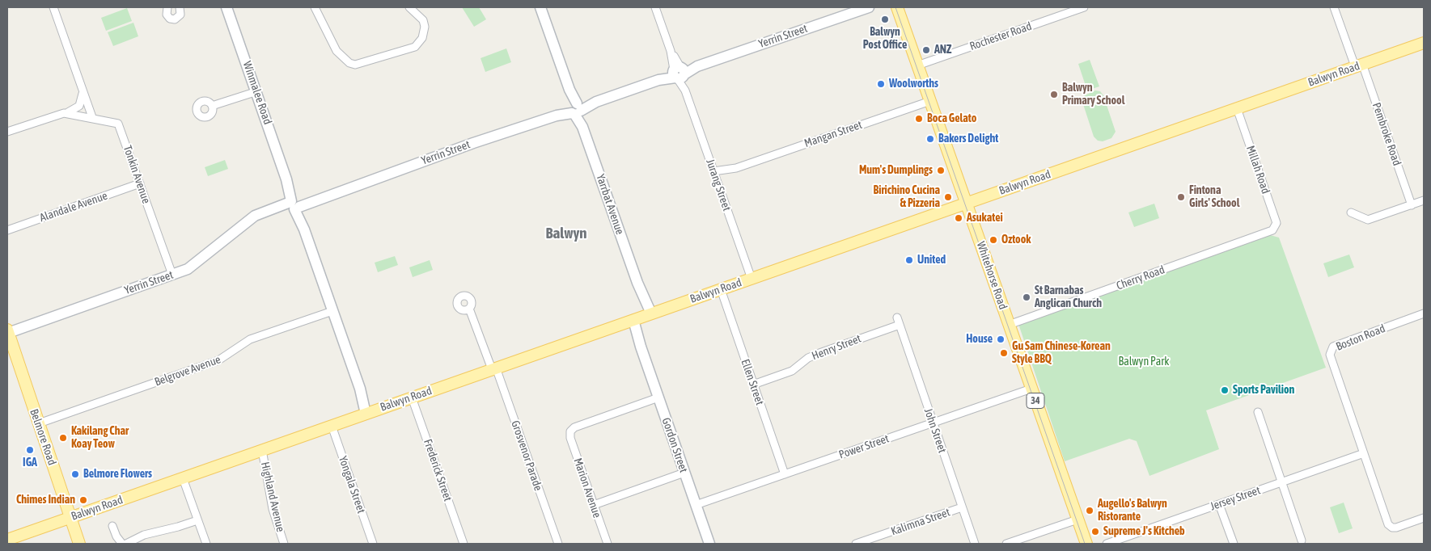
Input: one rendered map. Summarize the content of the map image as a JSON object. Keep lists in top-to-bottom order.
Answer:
{
  "streets": {
    "main road": [
      "Balwyn Road",
      "Whitehorse Road",
      "34",
      "Belmore Road"
    ],
    "street": [
      "Yerrin Street",
      "Rochester Road",
      "Winmalee Road",
      "Mangan Street",
      "Pembroke Road",
      "Millah Road",
      "Tonkin Avenue",
      "Jurang Street",
      "Yarrbat Avenue",
      "Alandale Avenue",
      "Cherry Road",
      "Boston Road",
      "Henry Street",
      "Belgrove Avenue",
      "Ellen Street",
      "John Street",
      "Gordon Street",
      "Power Street",
      "Grosvenor Parade",
      "Frederick Street",
      "Yongala Street",
      "Marion Avenue",
      "Highland Avenue",
      "Jersey Street",
      "Kalimna Street"
    ]
  },
  "crossings": [
    ["Yerrin Street", "Winmalee Road"],
    ["Yerrin Street", "Tonkin Avenue"],
    ["Yerrin Street", "Jurang Street"],
    ["Yerrin Street", "Yarrbat Avenue"],
    ["Yerrin Street", "Belmore Road"],
    ["Rochester Road", "Whitehorse Road"],
    ["Balwyn Road", "Winmalee Road"],
    ["Balwyn Road", "Pembroke Road"],
    ["Balwyn Road", "Millah Road"],
    ["Balwyn Road", "Jurang Street"],
    ["Balwyn Road", "Yarrbat Avenue"],
    ["Balwyn Road", "Whitehorse Road"],
    ["Balwyn Road", "Ellen Street"],
    ["Balwyn Road", "Belmore Road"],
    ["Balwyn Road", "Gordon Street"],
    ["Balwyn Road", "Grosvenor Parade"],
    ["Balwyn Road", "Frederick Street"],
    ["Balwyn Road", "Yongala Street"],
    ["Balwyn Road", "Highland Avenue"],
    ["Winmalee Road", "Belgrove Avenue"],
    ["Mangan Street", "Jurang Street"],
    ["Mangan Street", "Whitehorse Road"],
    ["Millah Road", "Cherry Road"],
    ["Tonkin Avenue", "Alandale Avenue"],
    ["Whitehorse Road", "Cherry Road"],
    ["Whitehorse Road", "Power Street"],
    ["Boston Road", "Jersey Street"],
    ["Henry Street", "Ellen Street"],
    ["Henry Street", "John Street"],
    ["Belgrove Avenue", "Belmore Road"],
    ["Ellen Street", "Power Street"],
    ["John Street", "Power Street"],
    ["John Street", "Kalimna Street"],
    ["Gordon Street", "Power Street"],
    ["Gordon Street", "Marion Avenue"]
  ],
  "districts": ["Balwyn"],
  "parks": ["Balwyn Park"],
  "places": [
    "Balwyn Post Office",
    "ANZ",
    "Woolworths",
    "Balwyn Primary School",
    "Boca Gelato",
    "Bakers Delight",
    "Mum's Dumplings",
    "Birichino Cucina & Pizzeria",
    "Fintona Girls' School",
    "Asukatei",
    "Oztook",
    "United",
    "St Barnabas Anglican Church",
    "House",
    "Gu Sam Chinese-Korean Style BBQ",
    "Sports Pavilion",
    "Kakilang Char Koay Teow",
    "IGA",
    "Belmore Flowers",
    "Chimes Indian",
    "Augello's Balwyn Ristorante",
    "Supreme J's Kitcheb"
  ]
}
